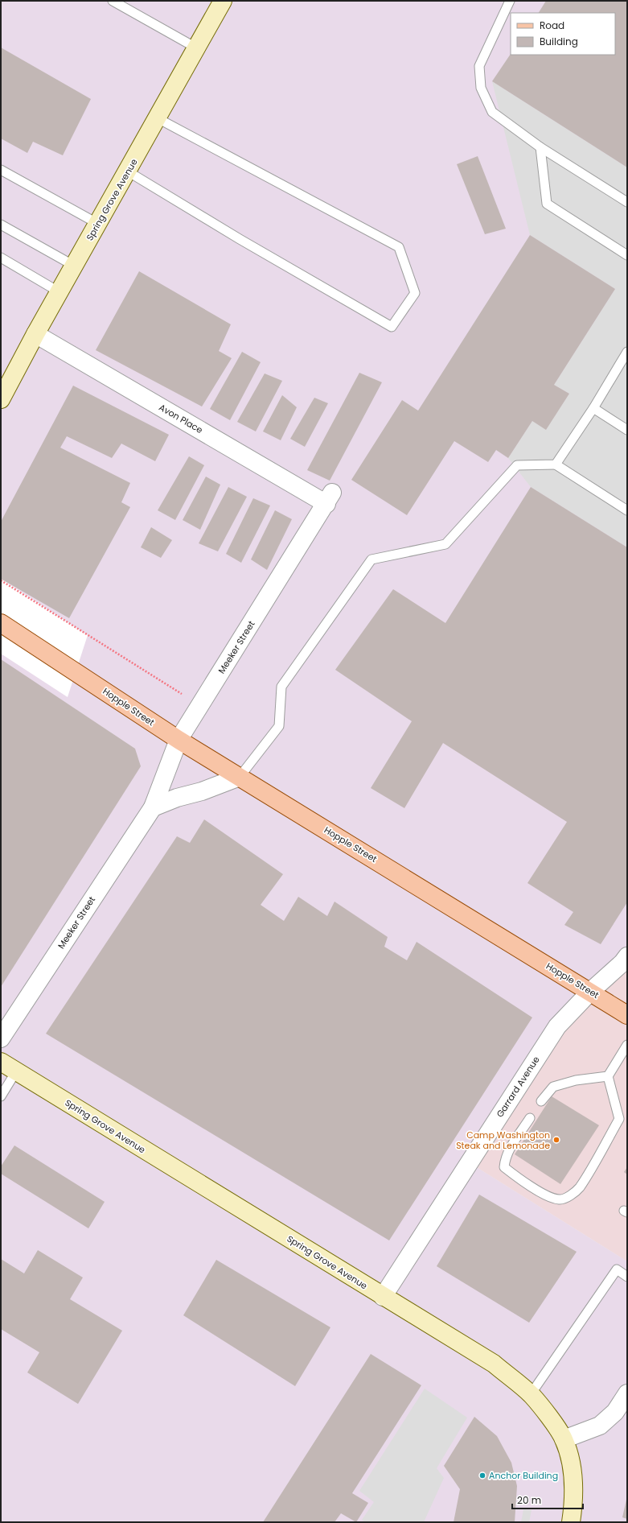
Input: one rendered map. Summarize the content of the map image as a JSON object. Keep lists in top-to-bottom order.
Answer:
{
  "streets": {
    "main road": ["Spring Grove Avenue", "Hopple Street"],
    "street": ["Avon Place", "Meeker Street", "Garrard Avenue"]
  },
  "crossings": [
    ["Spring Grove Avenue", "Avon Place"],
    ["Spring Grove Avenue", "Garrard Avenue"],
    ["Avon Place", "Meeker Street"],
    ["Meeker Street", "Hopple Street"],
    ["Hopple Street", "Garrard Avenue"]
  ],
  "places": ["Camp Washington Steak and Lemonade", "Anchor Building"],
  "legend": ["Road", "Building"],
  "scale_bar": "20 m"
}
